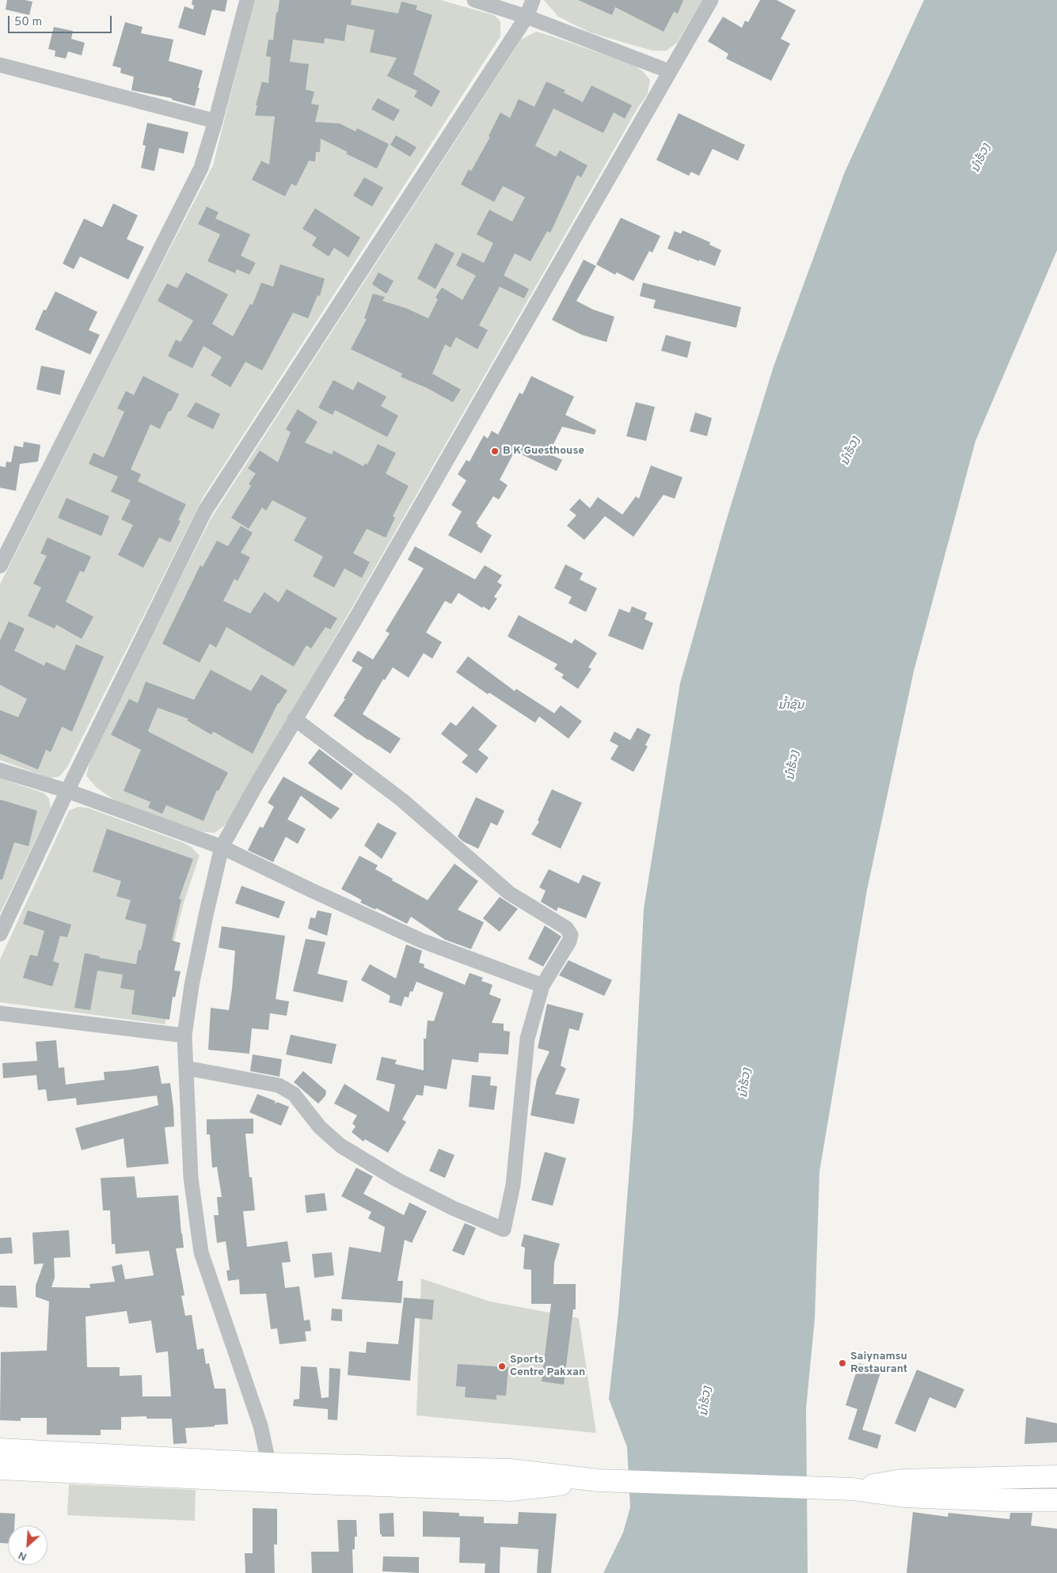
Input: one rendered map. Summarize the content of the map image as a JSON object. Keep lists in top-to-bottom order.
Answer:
{
  "water": ["ນຳ້ຮວງ", "ນ້ຳຊັນ"],
  "places": ["B K Guesthouse", "Saiynamsu Restaurant", "Sports Centre Pakxan"],
  "scale_bar": "50 m",
  "north": "bottom left"
}
